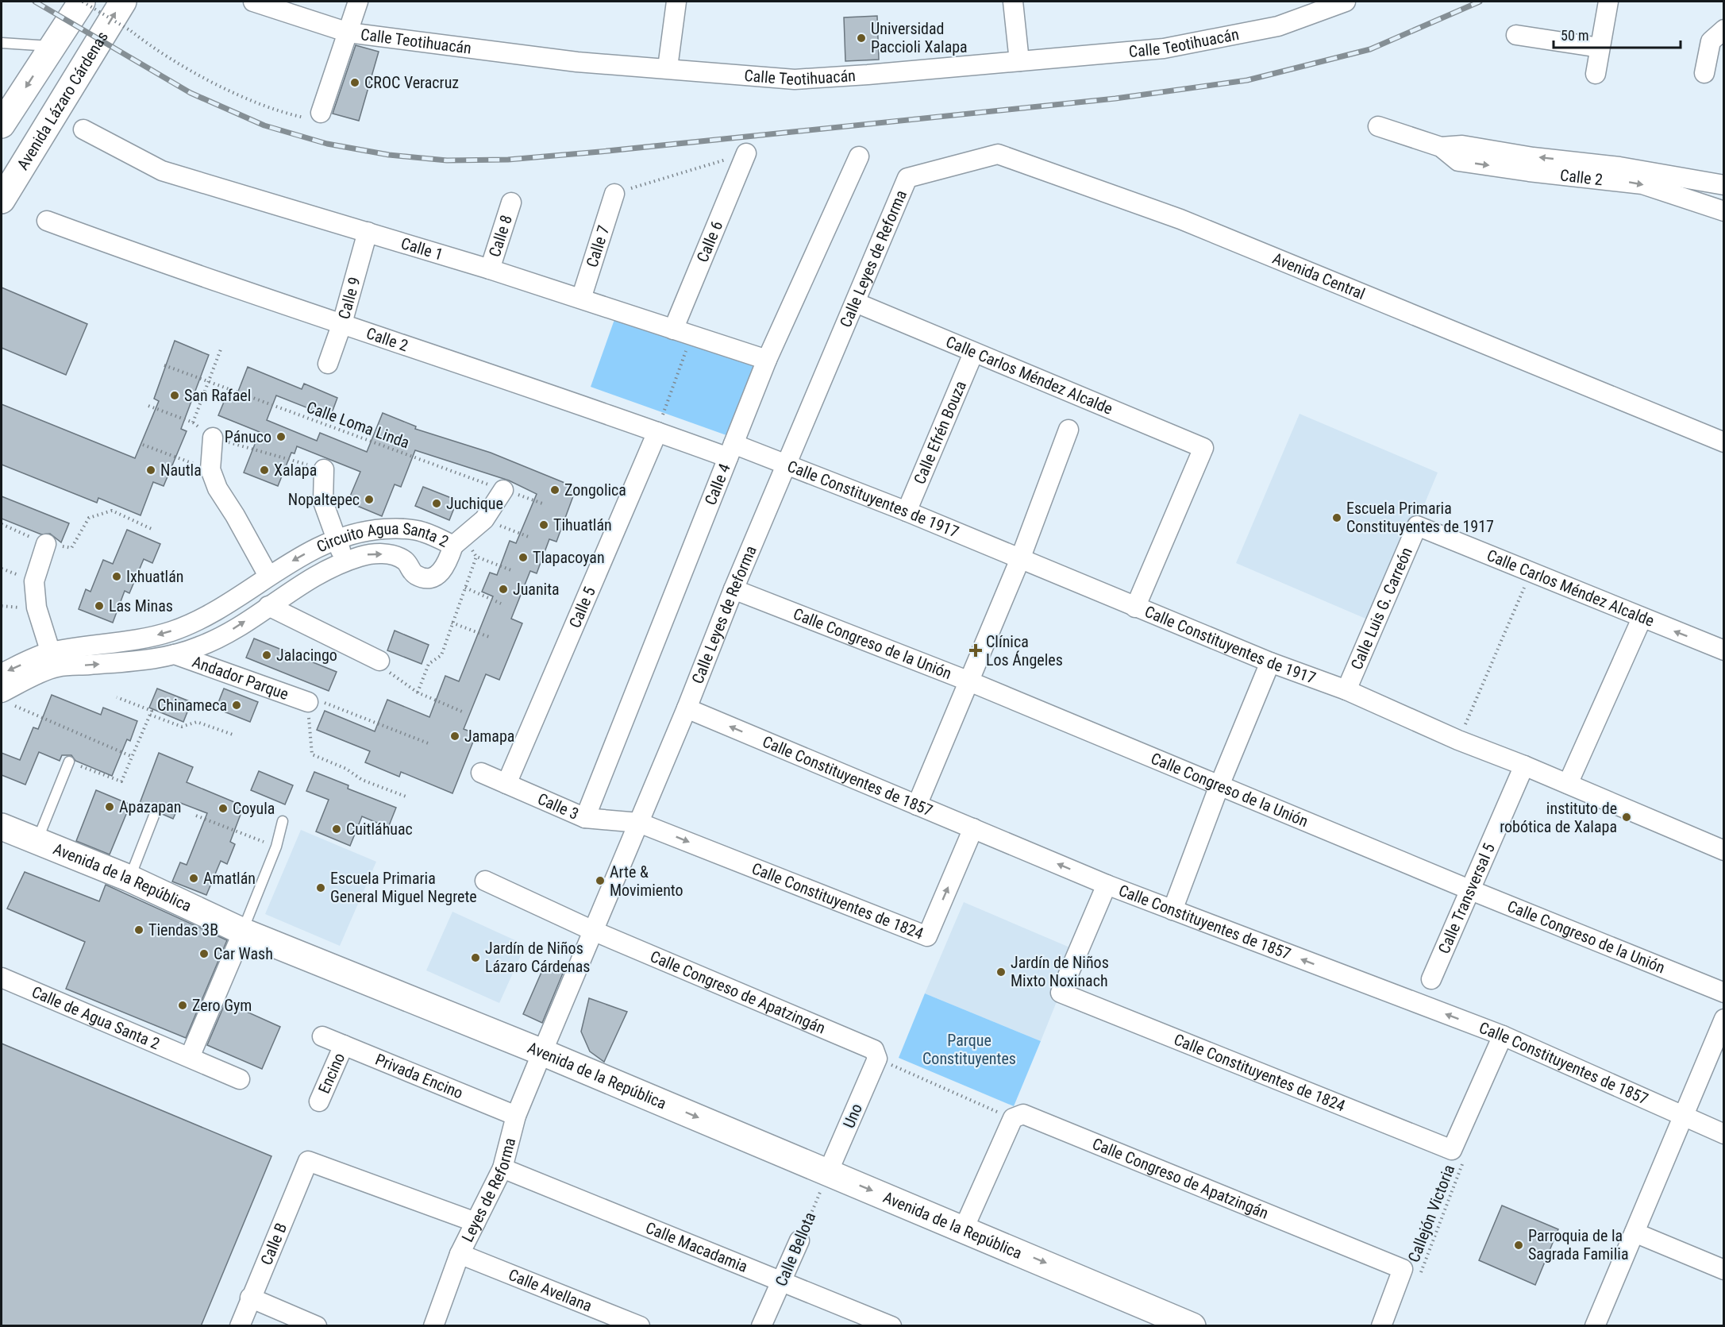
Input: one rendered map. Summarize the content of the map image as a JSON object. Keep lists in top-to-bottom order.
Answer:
{
  "streets": {
    "main road": ["Avenida Lázaro Cárdenas", "Avenida de la República"],
    "street": [
      "Calle Teotihuacán",
      "Calle 2",
      "Calle 8",
      "Calle 6",
      "Calle 7",
      "Calle 1",
      "Calle Leyes de Reforma",
      "Avenida Central",
      "Calle 9",
      "Calle Carlos Méndez Alcalde",
      "Calle Efrén Bouza",
      "Calle 4",
      "Calle Constituyentes de 1917",
      "Circuito Agua Santa 2",
      "Calle 5",
      "Calle Luis G. Carreón",
      "Calle Congreso de la Unión",
      "Andador Parque",
      "Calle Constituyentes de 1857",
      "Calle 3",
      "Calle Constituyentes de 1824",
      "Calle Transversal 5",
      "Calle Congreso de Apatzingán",
      "Calle de Agua Santa 2",
      "Encino",
      "Privada Encino",
      "Uno",
      "Leyes de Reforma",
      "Calle B",
      "Calle Macadamia",
      "Calle Bellota",
      "Calle Avellana"
    ],
    "path": ["Calle Loma Linda", "Callejón Victoria"]
  },
  "crossings": [
    ["Calle 2", "Calle 9"],
    ["Calle 2", "Calle 4"],
    ["Calle 2", "Calle Constituyentes de 1917"],
    ["Calle 2", "Calle 5"],
    ["Calle 8", "Calle 1"],
    ["Calle 6", "Calle 1"],
    ["Calle 7", "Calle 1"],
    ["Calle 1", "Calle 9"],
    ["Calle 1", "Calle 4"],
    ["Calle Leyes de Reforma", "Avenida Central"],
    ["Calle Leyes de Reforma", "Calle Carlos Méndez Alcalde"],
    ["Calle Leyes de Reforma", "Calle Constituyentes de 1917"],
    ["Calle Leyes de Reforma", "Calle Congreso de la Unión"],
    ["Calle Leyes de Reforma", "Calle Constituyentes de 1857"],
    ["Calle Leyes de Reforma", "Calle 3"],
    ["Calle Leyes de Reforma", "Avenida de la República"],
    ["Calle Leyes de Reforma", "Calle Constituyentes de 1824"],
    ["Calle Leyes de Reforma", "Calle Congreso de Apatzingán"],
    ["Calle Leyes de Reforma", "Leyes de Reforma"],
    ["Calle Carlos Méndez Alcalde", "Calle Efrén Bouza"],
    ["Calle Carlos Méndez Alcalde", "Calle Constituyentes de 1917"],
    ["Calle Carlos Méndez Alcalde", "Calle Luis G. Carreón"],
    ["Calle Efrén Bouza", "Calle Constituyentes de 1917"],
    ["Calle 4", "Calle Constituyentes de 1917"],
    ["Calle 4", "Calle 3"],
    ["Calle Constituyentes de 1917", "Calle Luis G. Carreón"],
    ["Calle Constituyentes de 1917", "Calle Transversal 5"],
    ["Circuito Agua Santa 2", "Andador Parque"],
    ["Calle 5", "Calle 3"],
    ["Calle Congreso de la Unión", "Calle Transversal 5"],
    ["Calle Constituyentes de 1857", "Calle Constituyentes de 1824"],
    ["Calle 3", "Calle Constituyentes de 1824"],
    ["Avenida de la República", "Uno"],
    ["Avenida de la República", "Leyes de Reforma"],
    ["Avenida de la República", "Calle Bellota"],
    ["Calle Constituyentes de 1824", "Callejón Victoria"],
    ["Calle Congreso de Apatzingán", "Uno"],
    ["Calle Congreso de Apatzingán", "Callejón Victoria"],
    ["Encino", "Privada Encino"],
    ["Privada Encino", "Leyes de Reforma"],
    ["Uno", "Calle Bellota"],
    ["Leyes de Reforma", "Calle B"],
    ["Leyes de Reforma", "Calle Macadamia"],
    ["Leyes de Reforma", "Calle Avellana"],
    ["Calle Macadamia", "Calle Bellota"]
  ],
  "one_way": ["Calle Constituyentes de 1857", "Avenida de la República"],
  "parks": ["Parque Constituyentes"],
  "places": {
    "other": [
      "Universidad Paccioli Xalapa",
      "CROC Veracruz",
      "San Rafael",
      "Pánuco",
      "Nautla",
      "Xalapa",
      "Zongolica",
      "Nopaltepec",
      "Juchique",
      "Escuela Primaria Constituyentes de 1917",
      "Tihuatlán",
      "Tlapacoyan",
      "Ixhuatlán",
      "Juanita",
      "Las Minas",
      "Jalacingo",
      "Chinameca",
      "Jamapa",
      "Apazapan",
      "Coyula",
      "instituto de robótica de Xalapa",
      "Cuitláhuac",
      "Amatlán",
      "Arte & Movimiento",
      "Escuela Primaria General Miguel Negrete",
      "Tiendas 3B",
      "Car Wash",
      "Jardín de Niños Lázaro Cárdenas",
      "Jardín de Niños Mixto Noxinach",
      "Zero Gym",
      "Parroquia de la Sagrada Familia"
    ],
    "health": ["Clínica Los Ángeles"]
  },
  "scale_bar": "50 m"
}
